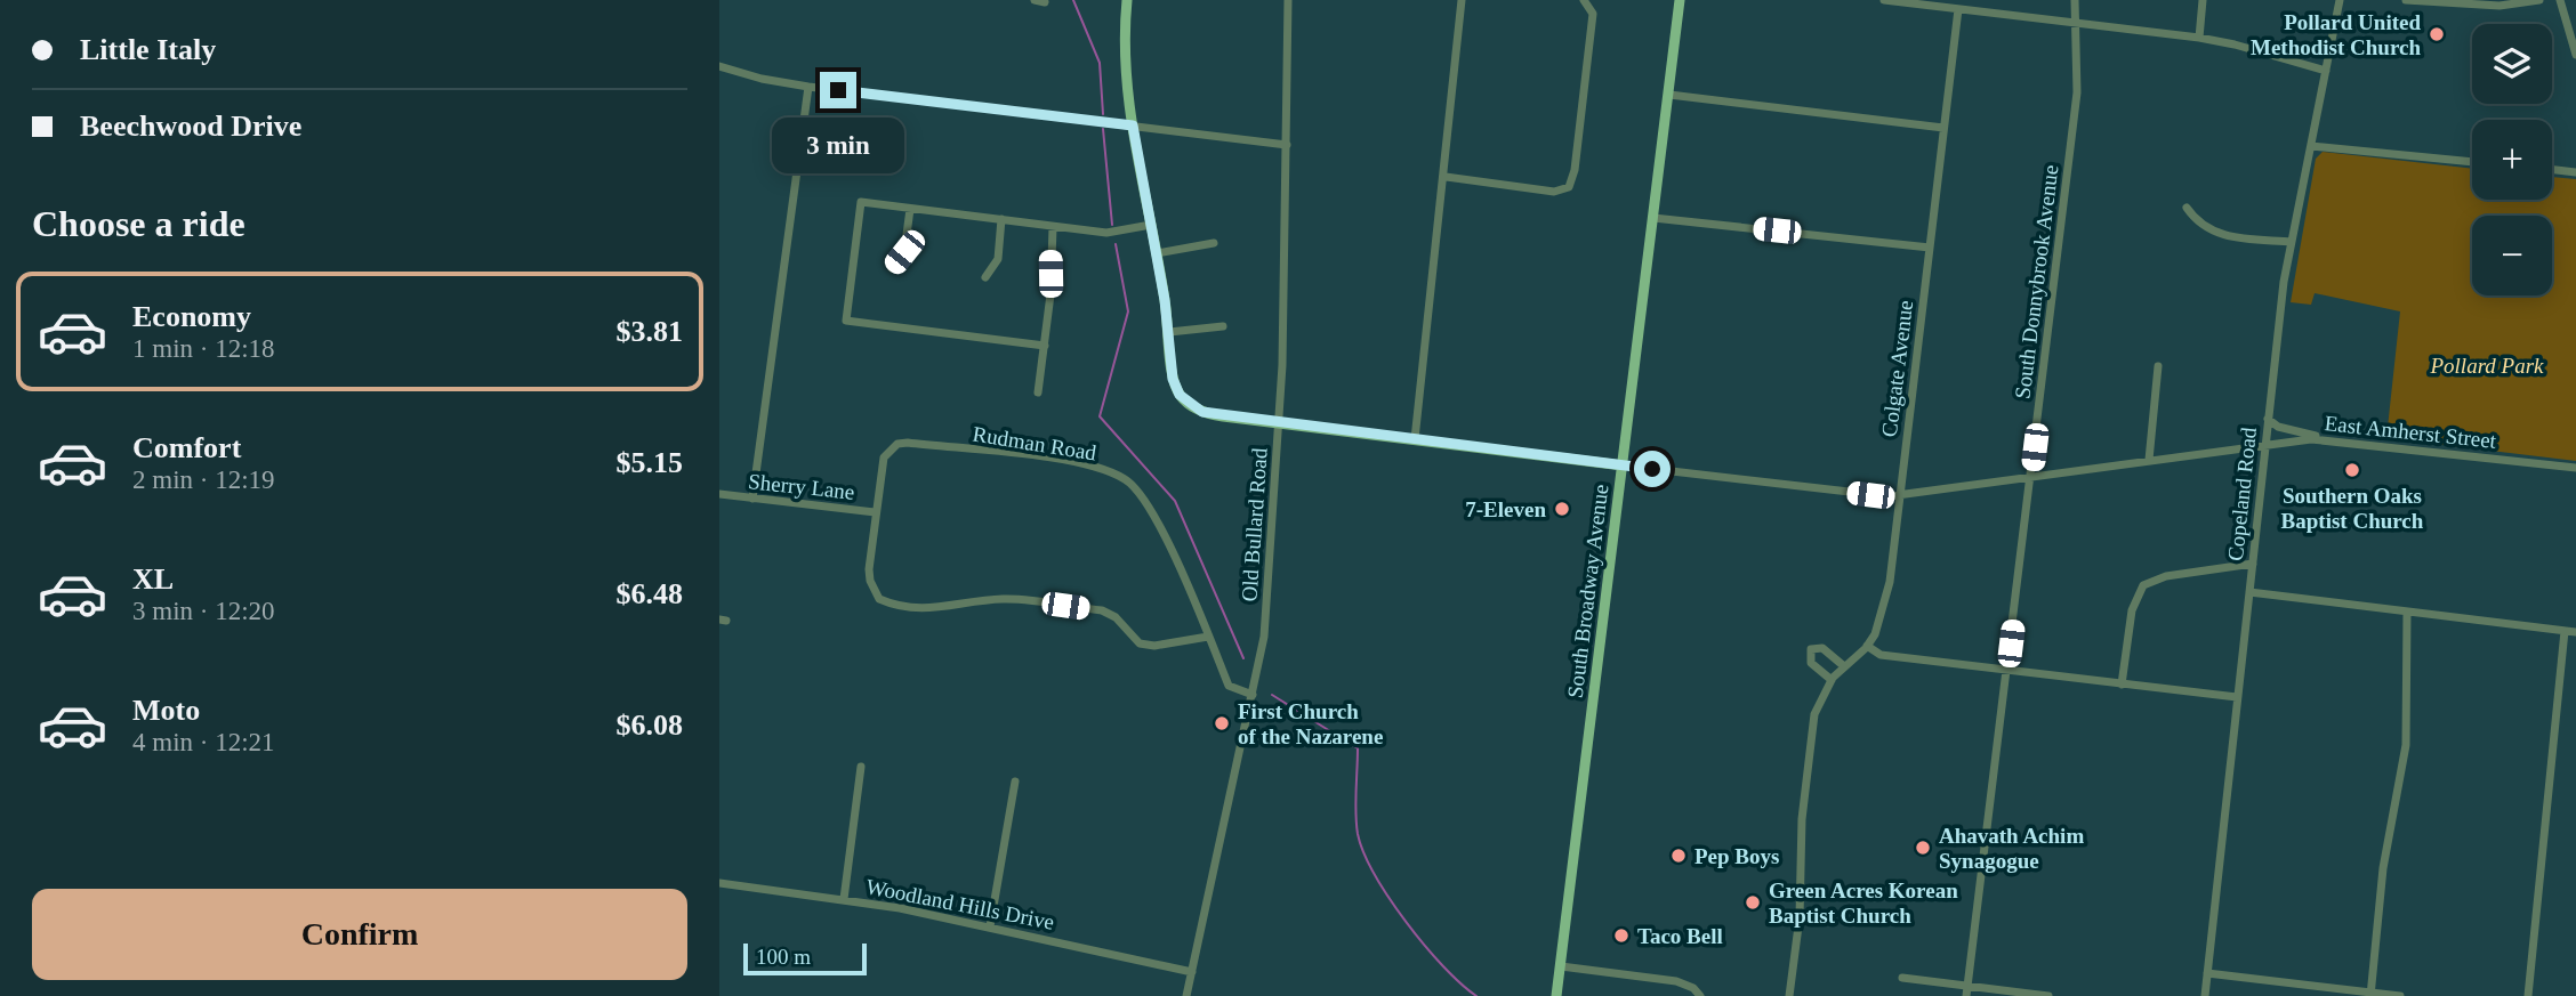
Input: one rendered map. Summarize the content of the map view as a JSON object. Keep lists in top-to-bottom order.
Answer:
{
  "streets": {
    "main road": ["South Broadway Avenue"],
    "street": [
      "South Donnybrook Avenue",
      "Colgate Avenue",
      "East Amherst Street",
      "Rudman Road",
      "Sherry Lane",
      "Copeland Road",
      "Old Bullard Road",
      "Woodland Hills Drive"
    ]
  },
  "crossings": [
    ["South Donnybrook Avenue", "East Amherst Street"],
    ["Colgate Avenue", "East Amherst Street"],
    ["East Amherst Street", "Copeland Road"],
    ["East Amherst Street", "South Broadway Avenue"],
    ["Rudman Road", "Sherry Lane"],
    ["Rudman Road", "Old Bullard Road"],
    ["Old Bullard Road", "Woodland Hills Drive"]
  ],
  "parks": ["Pollard Park"],
  "places": [
    "Pollard United Methodist Church",
    "Southern Oaks Baptist Church",
    "7-Eleven",
    "First Church of the Nazarene",
    "Ahavath Achim Synagogue",
    "Pep Boys",
    "Green Acres Korean Baptist Church",
    "Taco Bell"
  ],
  "scale_bar": "100 m",
  "page": {
    "banner": ["Little Italy", "Beechwood Drive"],
    "map_buttons": ["+", "−"],
    "bubble": "3 min",
    "heading": "Choose a ride",
    "list": [
      {
        "name": "Economy",
        "note": "1 min · 12:18",
        "value": "$3.81"
      },
      {
        "name": "Comfort",
        "note": "2 min · 12:19",
        "value": "$5.15"
      },
      {
        "name": "XL",
        "note": "3 min · 12:20",
        "value": "$6.48"
      },
      {
        "name": "Moto",
        "note": "4 min · 12:21",
        "value": "$6.08"
      }
    ],
    "buttons": "Confirm",
    "scale": "100 m"
  }
}
